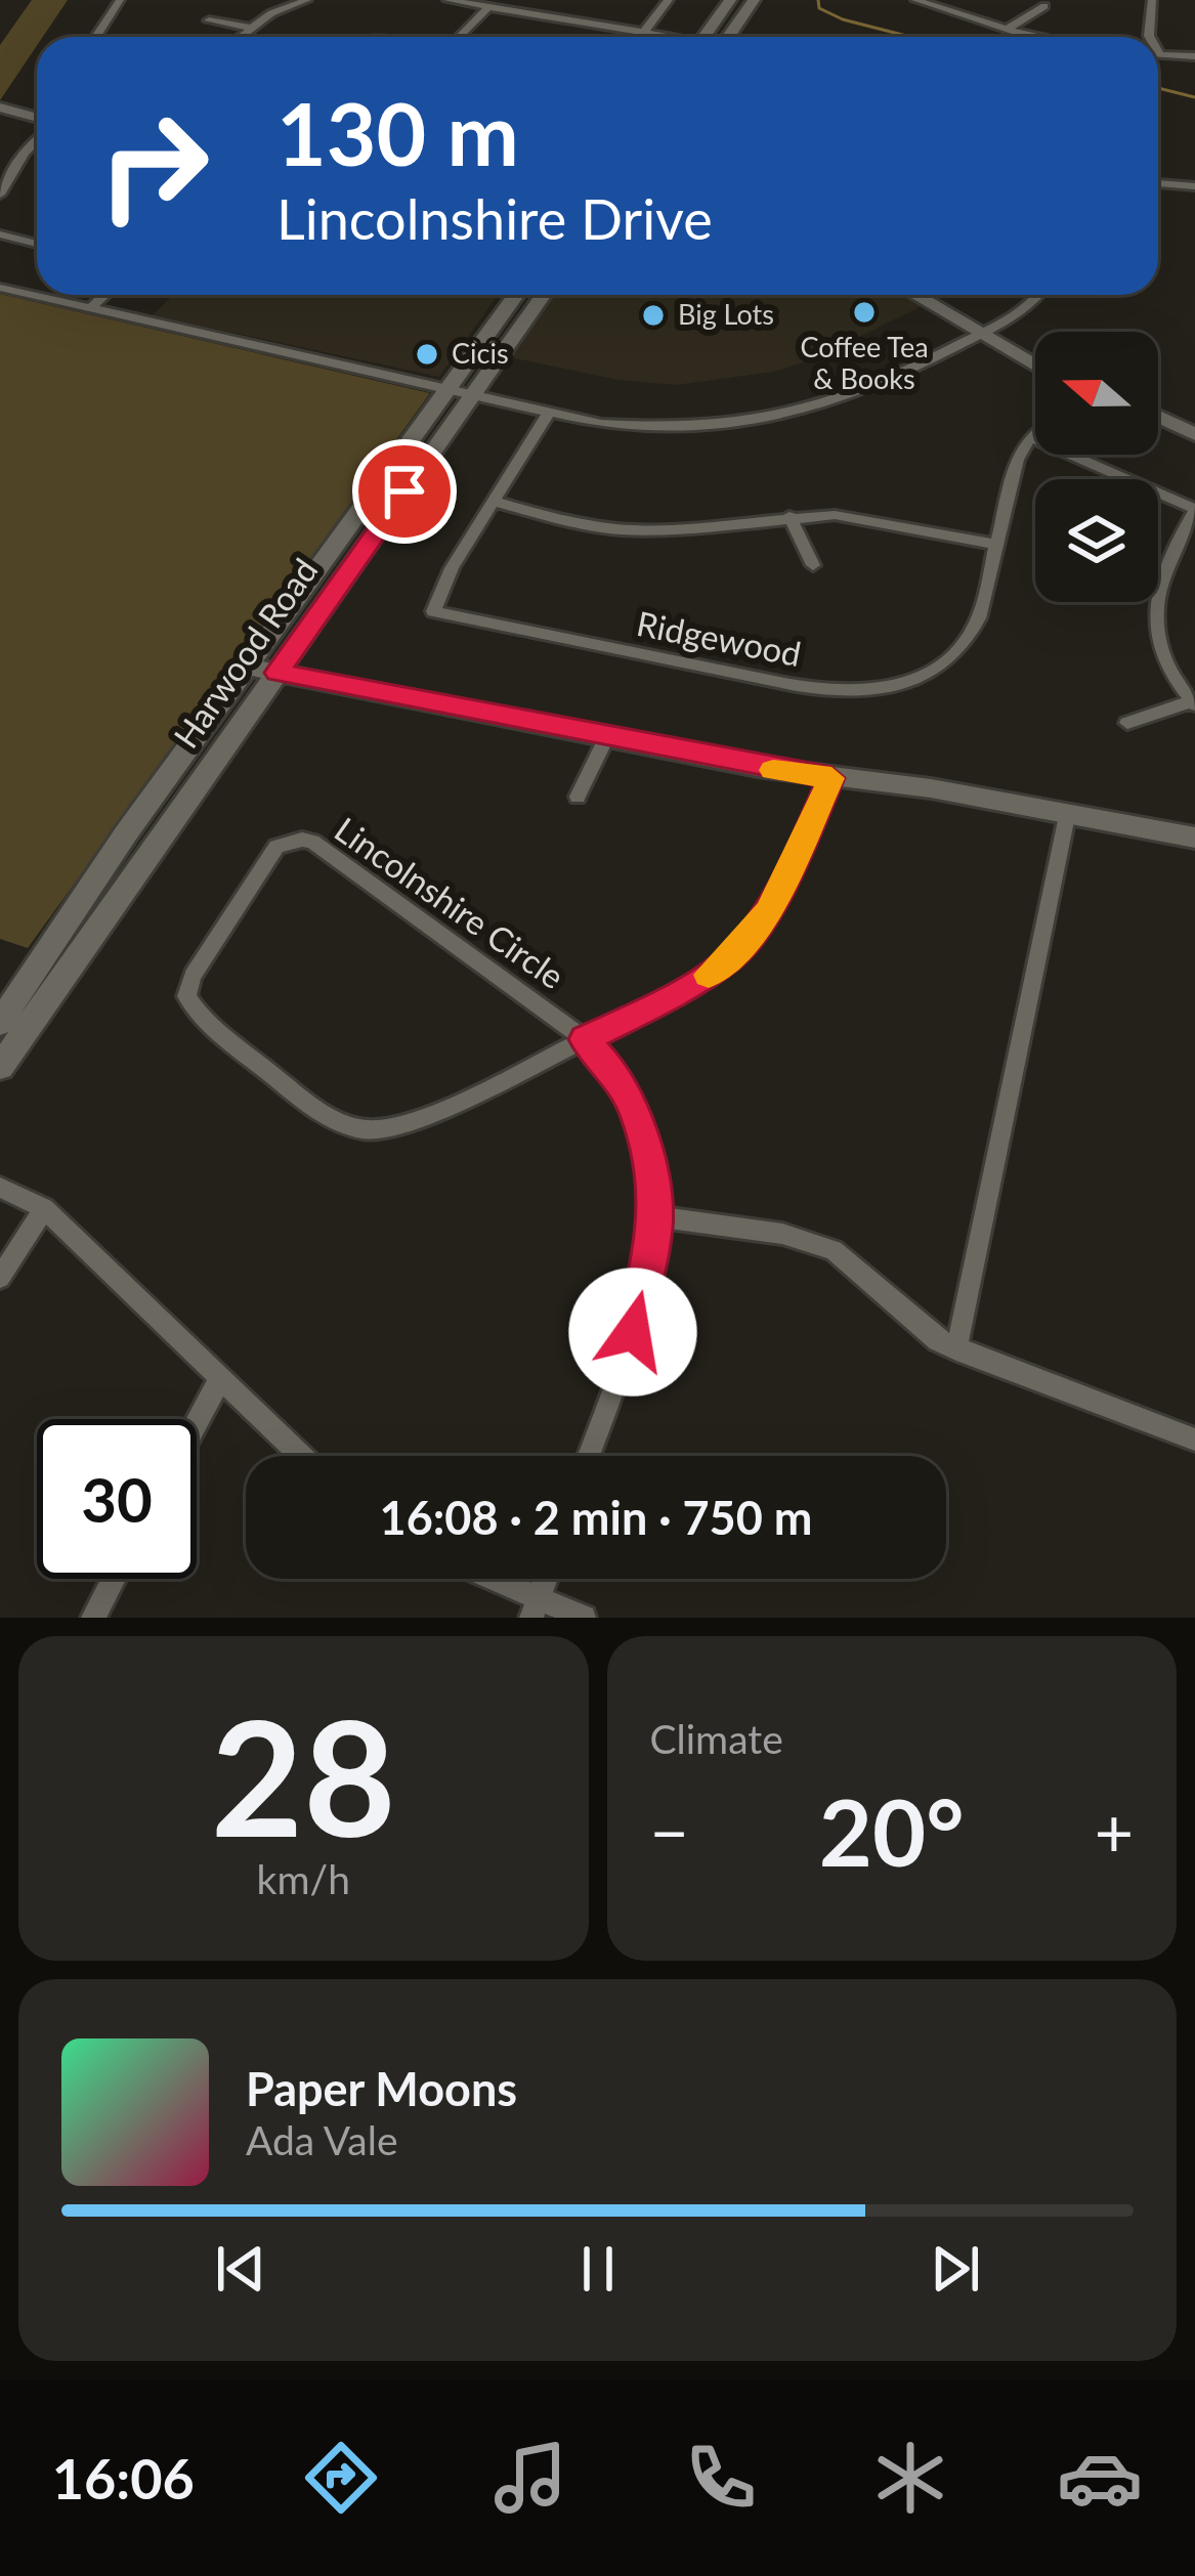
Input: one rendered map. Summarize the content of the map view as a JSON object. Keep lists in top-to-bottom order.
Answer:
{
  "streets": {
    "main road": ["Harwood Road"],
    "street": ["Ridgewood", "Lincolnshire Circle"]
  },
  "places": ["Coffee Tea & Books", "Big Lots", "Cicis"],
  "north": "left",
  "page": {
    "turn": ["130 m", "Lincolnshire Drive"],
    "limit": "30",
    "trip": "16:08 · 2 min · 750 m",
    "tile": [
      ["28", "km/h"],
      "Climate"
    ],
    "heat": ["−", "20°", "+"],
    "song": ["Paper Moons", "Ada Vale"],
    "tabs": "16:06"
  }
}
